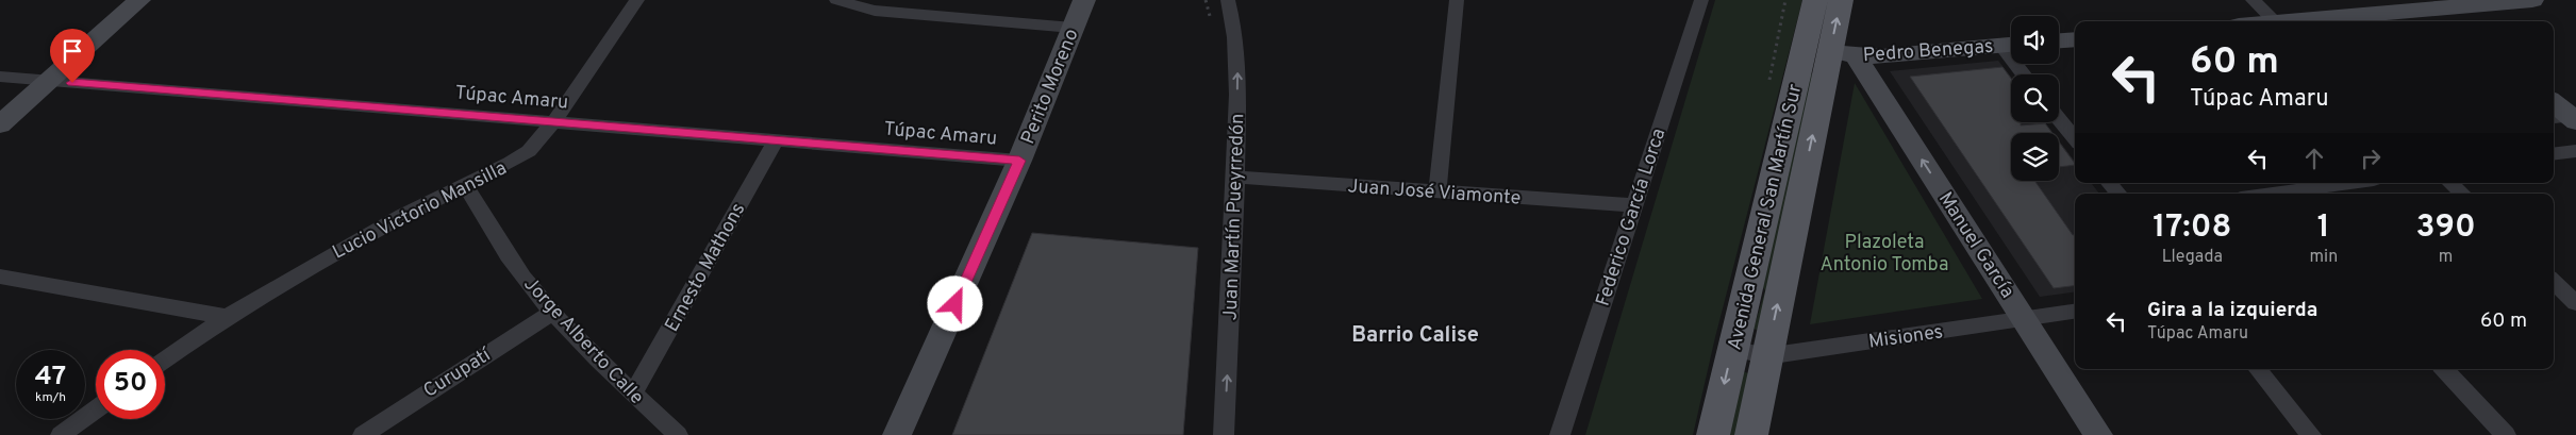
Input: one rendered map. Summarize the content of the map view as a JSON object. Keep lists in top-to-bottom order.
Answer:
{
  "streets": {
    "main road": ["Avenida General San Martín Sur"],
    "street": [
      "Pedro Benegas",
      "Perito Moreno",
      "Túpac Amaru",
      "Juan José Viamonte",
      "Lucio Victorio Mansilla",
      "Juan Martín Pueyrredón",
      "Federico García Lorca",
      "Manuel García",
      "Ernesto Mathons",
      "Misiones",
      "Jorge Alberto Calle",
      "Curupatí"
    ]
  },
  "crossings": [
    ["Pedro Benegas", "Avenida General San Martín Sur"],
    ["Pedro Benegas", "Manuel García"],
    ["Perito Moreno", "Túpac Amaru"],
    ["Túpac Amaru", "Lucio Victorio Mansilla"],
    ["Túpac Amaru", "Ernesto Mathons"],
    ["Juan José Viamonte", "Juan Martín Pueyrredón"],
    ["Juan José Viamonte", "Federico García Lorca"],
    ["Lucio Victorio Mansilla", "Jorge Alberto Calle"],
    ["Avenida General San Martín Sur", "Manuel García"],
    ["Avenida General San Martín Sur", "Misiones"],
    ["Manuel García", "Misiones"],
    ["Ernesto Mathons", "Jorge Alberto Calle"],
    ["Jorge Alberto Calle", "Curupatí"]
  ],
  "one_way": ["Juan Martín Pueyrredón", "Manuel García"],
  "districts": ["Barrio Calise"],
  "parks": ["Plazoleta Antonio Tomba"],
  "page": {
    "turn": ["60 m", "Túpac Amaru"],
    "eta": [
      "17:08",
      "Llegada",
      "1",
      "min",
      "390",
      "m"
    ],
    "list": [
      {
        "name": "Gira a la izquierda",
        "note": "Túpac Amaru",
        "value": "60 m"
      }
    ],
    "speed": "47 km/h",
    "limit": "50"
  }
}
